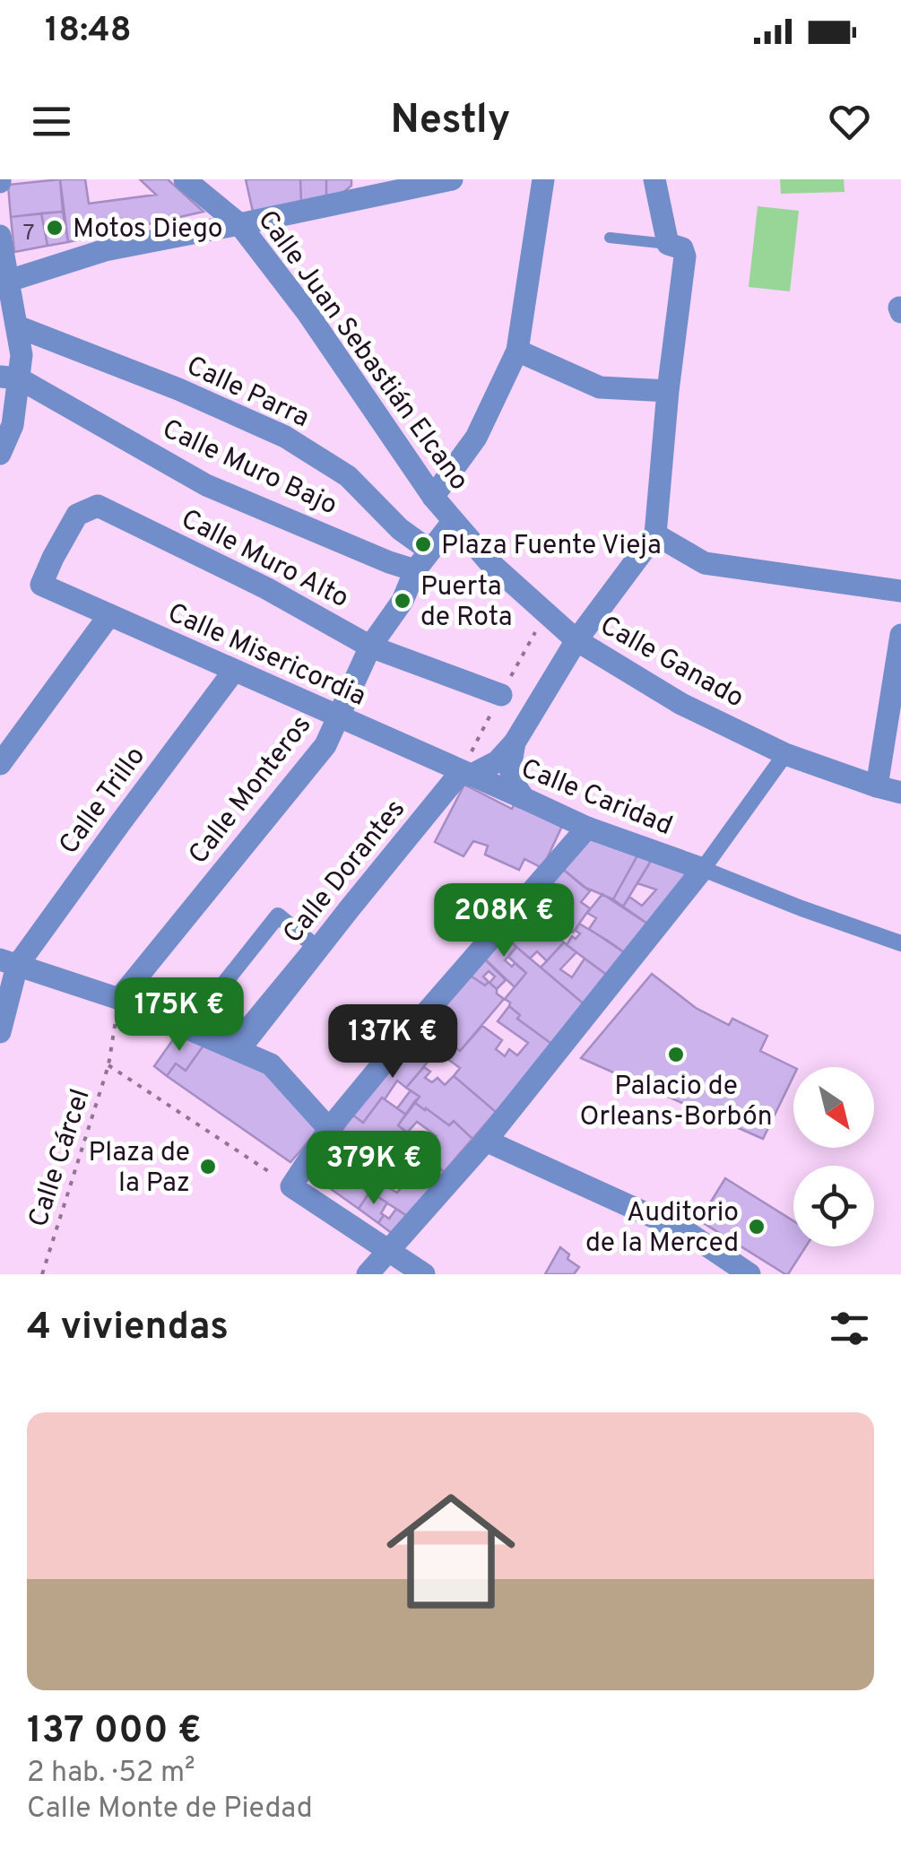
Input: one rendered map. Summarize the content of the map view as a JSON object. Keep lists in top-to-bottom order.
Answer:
{
  "streets": {
    "street": [
      "Calle Juan Sebastián Elcano",
      "Calle Parra",
      "Calle Muro Bajo",
      "Calle Muro Alto",
      "Calle Misericordia",
      "Calle Ganado",
      "Calle Monteros",
      "Calle Caridad",
      "Calle Trillo",
      "Calle Dorantes"
    ],
    "path": ["Calle Cárcel"]
  },
  "crossings": [
    ["Calle Juan Sebastián Elcano", "Calle Ganado"],
    ["Calle Muro Bajo", "Calle Monteros"],
    ["Calle Muro Alto", "Calle Misericordia"],
    ["Calle Muro Alto", "Calle Monteros"],
    ["Calle Misericordia", "Calle Monteros"],
    ["Calle Misericordia", "Calle Caridad"],
    ["Calle Misericordia", "Calle Trillo"],
    ["Calle Misericordia", "Calle Dorantes"],
    ["Calle Monteros", "Calle Cárcel"],
    ["Calle Caridad", "Calle Dorantes"]
  ],
  "places": [
    "Motos Diego",
    "Plaza Fuente Vieja",
    "Puerta de Rota",
    "Palacio de Orleans-Borbón",
    "Plaza de la Paz",
    "Auditorio de la Merced"
  ],
  "house_numbers": ["7"],
  "north": "bottom right",
  "page": {
    "status": "18:48",
    "header": "Nestly",
    "price": [
      "208K €",
      "175K €",
      "137K €",
      "379K €"
    ],
    "heading": "4 viviendas",
    "list": [
      {
        "name": "137 000 €",
        "note": "2 hab. · 52 m² · Calle Monte de Piedad"
      }
    ]
  }
}
